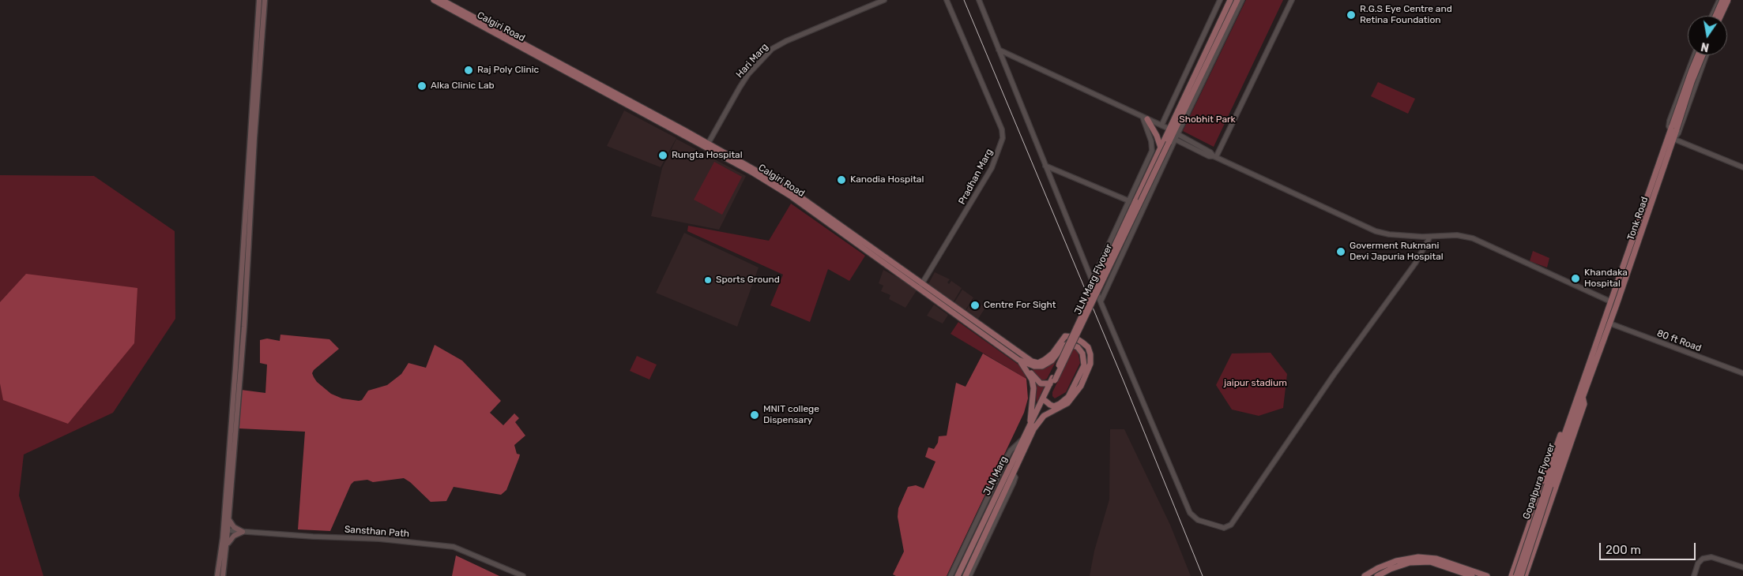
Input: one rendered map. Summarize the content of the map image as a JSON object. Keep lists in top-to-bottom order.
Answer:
{
  "streets": {
    "main road": [
      "Calgiri Road",
      "Tonk Road",
      "JLN Marg Flyover",
      "JLN Marg",
      "Gopalpura Flyover"
    ],
    "street": [
      "Hari Marg",
      "Pradhan Marg",
      "80 ft Road",
      "Sansthan Path"
    ]
  },
  "crossings": [
    ["Calgiri Road", "Hari Marg"],
    ["Calgiri Road", "Pradhan Marg"],
    ["Tonk Road", "80 ft Road"],
    ["Tonk Road", "Gopalpura Flyover"],
    ["JLN Marg Flyover", "JLN Marg"]
  ],
  "parks": ["Shobhit Park", "jaipur stadium"],
  "places": [
    "R.G.S Eye Centre and Retina Foundation",
    "Raj Poly Clinic",
    "Alka Clinic Lab",
    "Rungta Hospital",
    "Kanodia Hospital",
    "Goverment Rukmani Devi Japuria Hospital",
    "Khandaka Hospital",
    "Sports Ground",
    "Centre For Sight",
    "MNIT college Dispensary"
  ],
  "scale_bar": "200 m",
  "north": "bottom"
}
